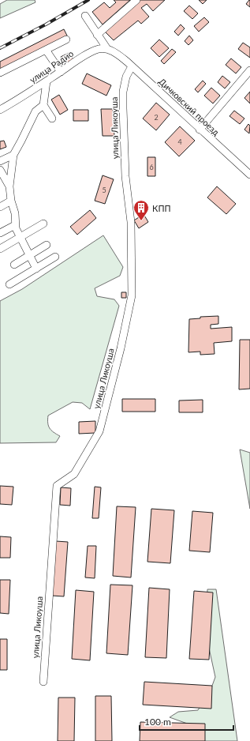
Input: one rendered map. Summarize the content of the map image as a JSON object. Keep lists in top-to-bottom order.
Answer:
{
  "streets": {
    "street": ["улица Радио", "Дичковский проезд", "улица Ликоуша"]
  },
  "crossings": [
    ["улица Радио", "Дичковский проезд"],
    ["Дичковский проезд", "улица Ликоуша"]
  ],
  "places": {
    "building": ["КПП"]
  },
  "house_numbers": [
    "2",
    "4",
    "6",
    "5"
  ],
  "scale_bar": "100 m"
}
